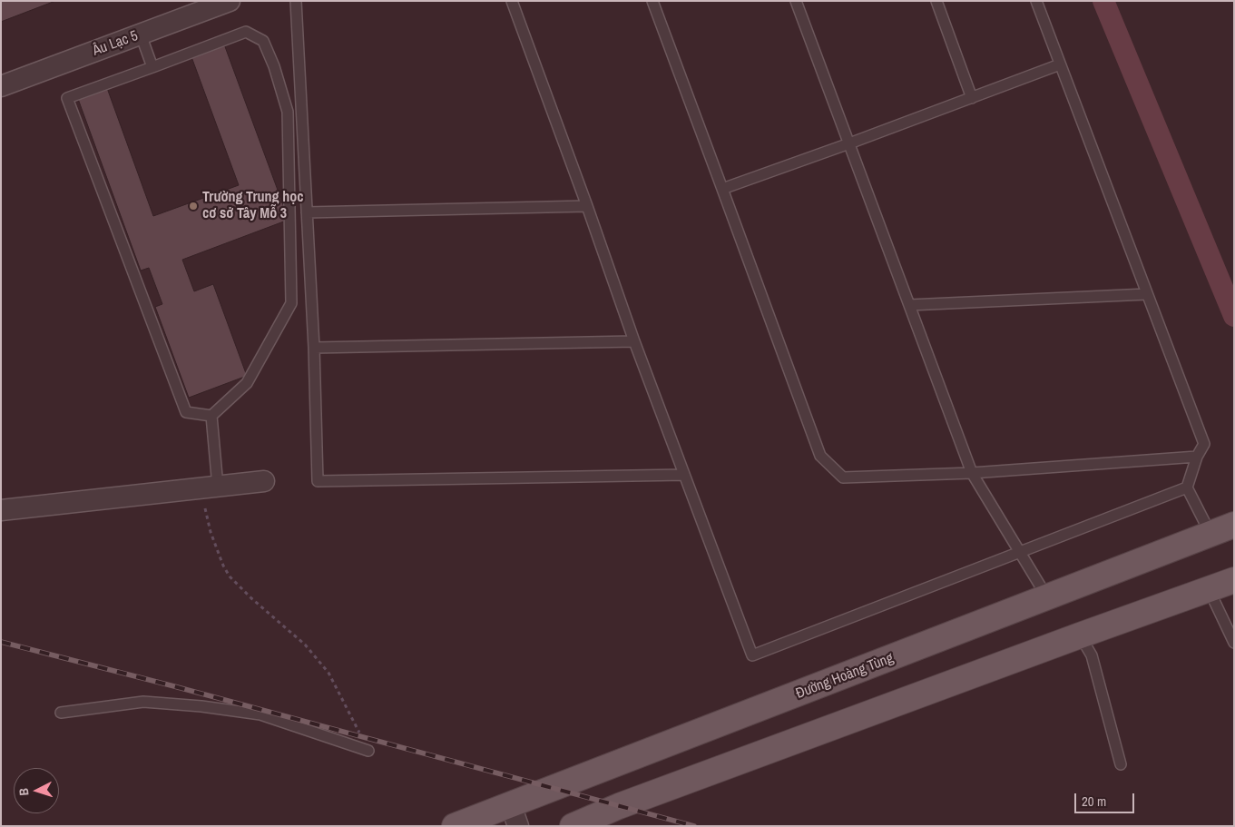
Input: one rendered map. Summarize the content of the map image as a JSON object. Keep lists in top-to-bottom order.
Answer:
{
  "streets": {
    "main road": ["Đường Hoàng Tùng"],
    "street": ["Âu Lạc 5"]
  },
  "places": ["Trường Trung học cơ sở Tây Mỗ 3"],
  "scale_bar": "20 m",
  "north": "left"
}
